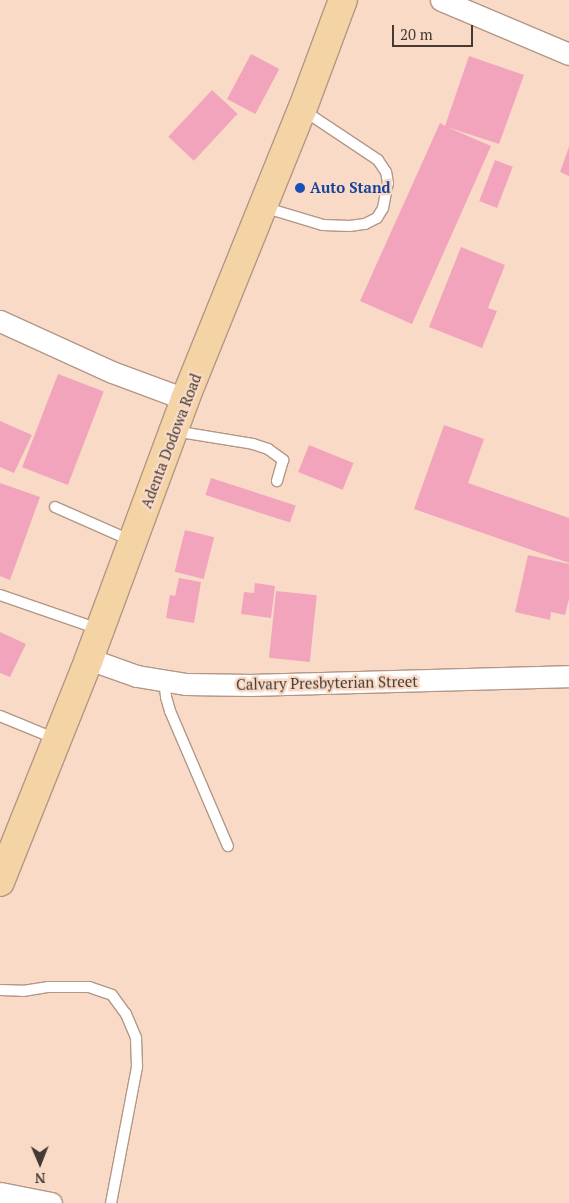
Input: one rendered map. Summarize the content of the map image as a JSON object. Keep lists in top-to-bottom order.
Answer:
{
  "streets": {
    "main road": ["Adenta Dodowa Road"],
    "street": ["Calvary Presbyterian Street"]
  },
  "crossings": [
    ["Adenta Dodowa Road", "Calvary Presbyterian Street"]
  ],
  "places": ["Auto Stand"],
  "scale_bar": "20 m",
  "north": "bottom"
}
